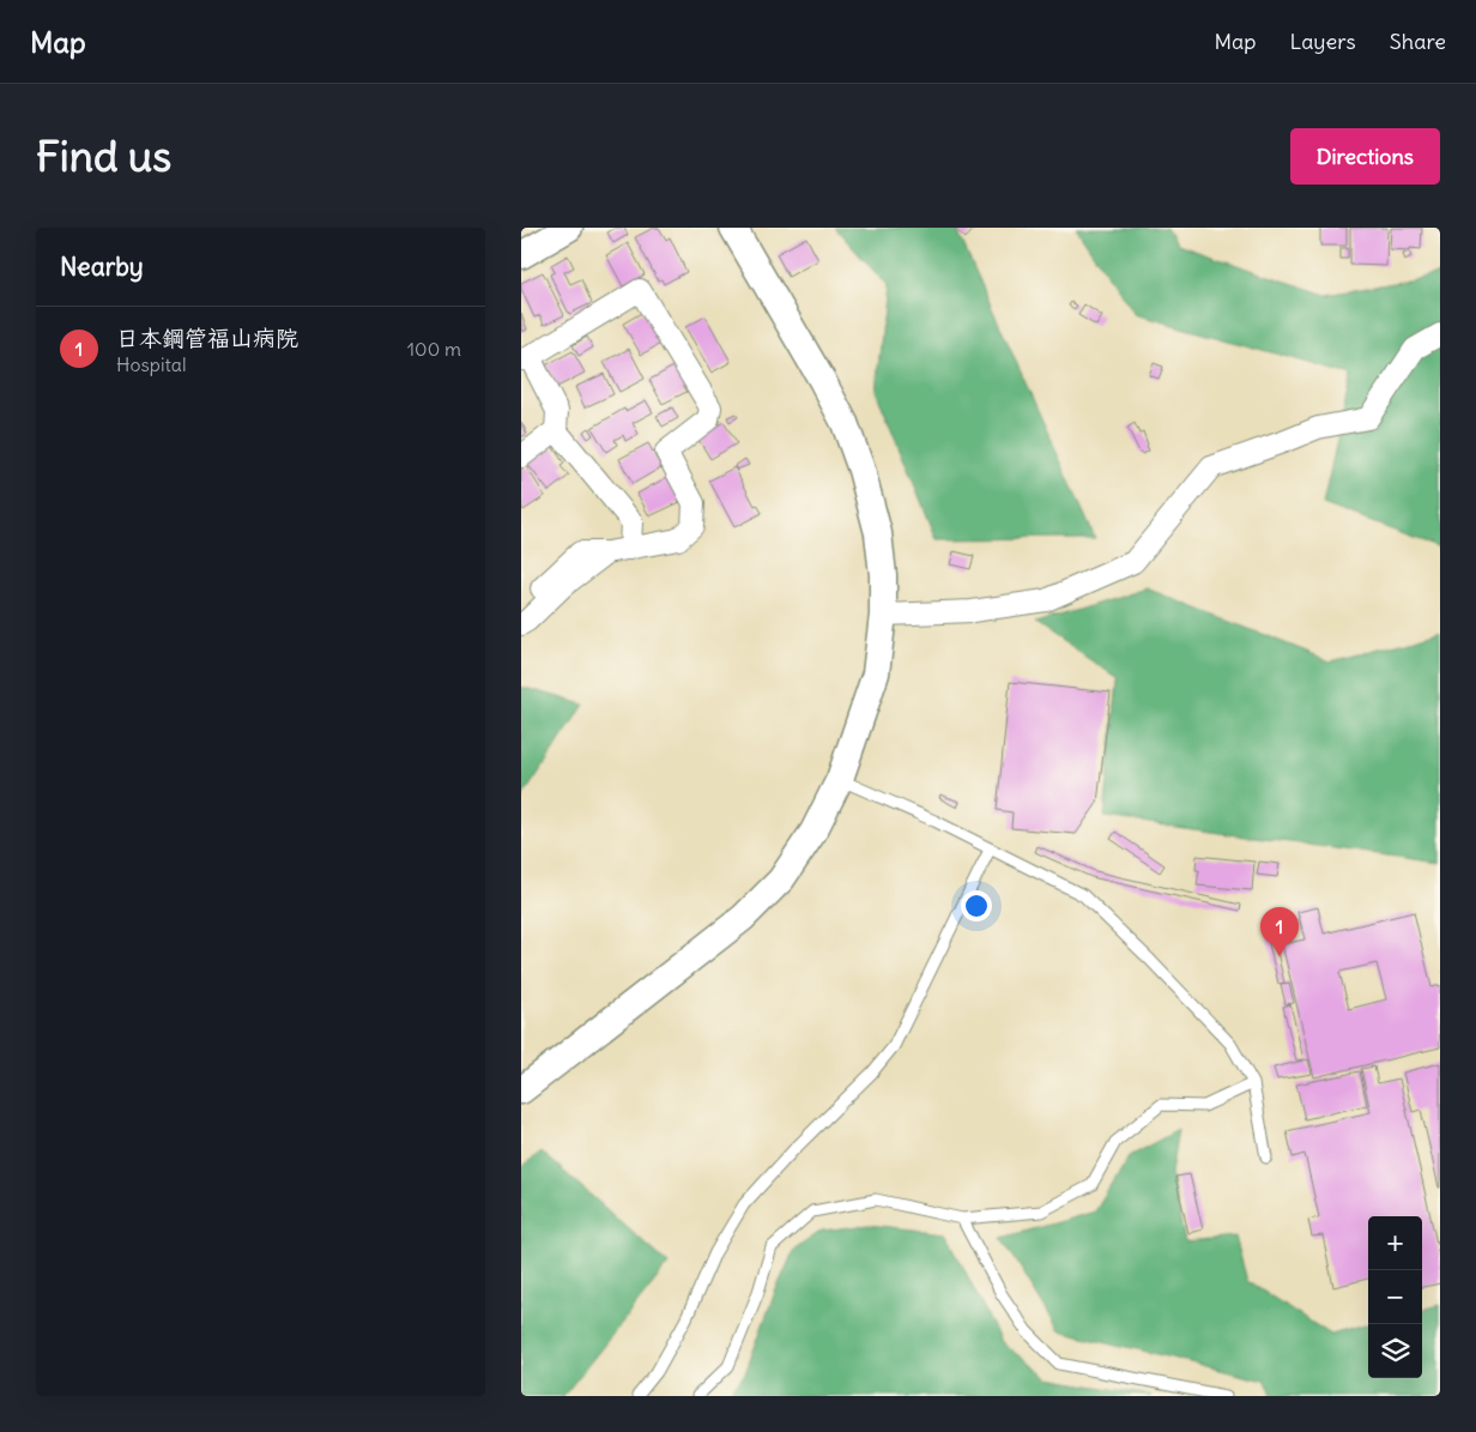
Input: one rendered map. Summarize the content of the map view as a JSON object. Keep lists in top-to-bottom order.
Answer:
{
  "page": {
    "header": "Map",
    "nav": ["Map", "Layers", "Share"],
    "buttons": "Directions",
    "title": "Find us",
    "heading": "Nearby",
    "list": [
      {
        "mark": "1",
        "name": "日本鋼管福山病院",
        "note": "Hospital",
        "value": "100 m"
      }
    ],
    "pins": "1",
    "map_buttons": ["+", "−"]
  }
}
